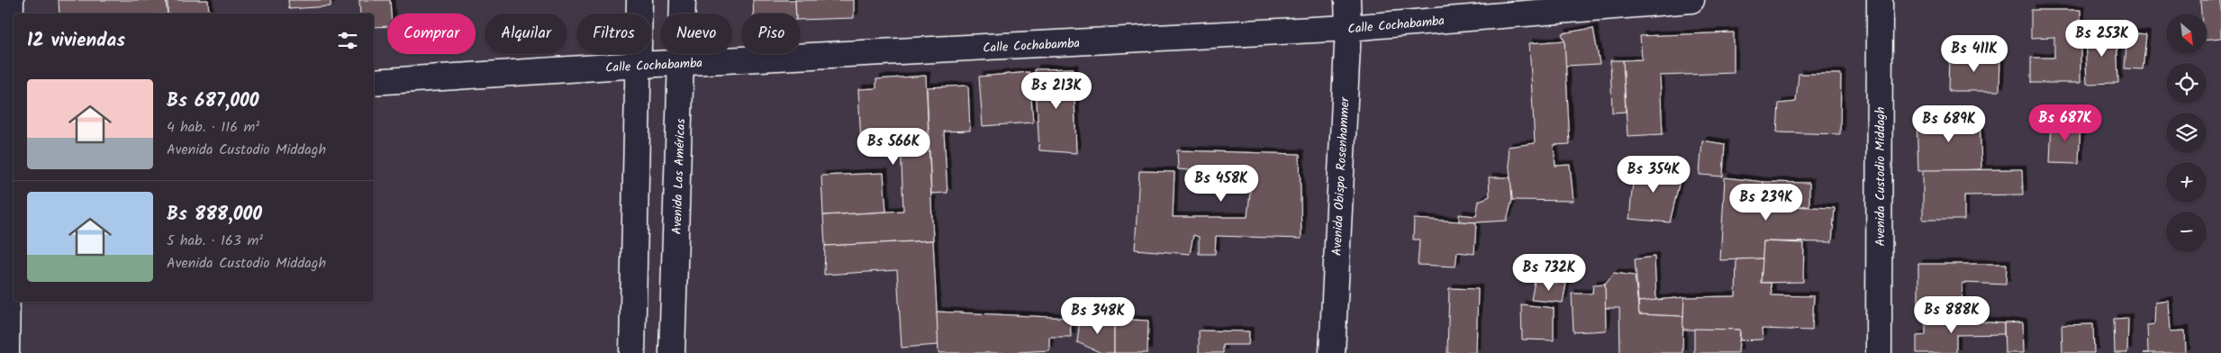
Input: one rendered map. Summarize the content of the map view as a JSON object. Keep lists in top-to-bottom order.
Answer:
{
  "streets": {
    "street": [
      "Calle Cochabamba",
      "Avenida Las Américas",
      "Avenida Obispo Rosenhammer",
      "Avenida Custodio Middagh"
    ]
  },
  "crossings": [
    ["Calle Cochabamba", "Avenida Las Américas"],
    ["Calle Cochabamba", "Avenida Obispo Rosenhammer"]
  ],
  "north": "bottom right",
  "page": {
    "map_buttons": ["+", "−"],
    "chip": [
      "Comprar",
      "Alquilar",
      "Filtros",
      "Nuevo",
      "Piso"
    ],
    "heading": "12 viviendas",
    "price": [
      "Bs 253K",
      "Bs 411K",
      "Bs 213K",
      "Bs 687K",
      "Bs 689K",
      "Bs 566K",
      "Bs 354K",
      "Bs 458K",
      "Bs 239K",
      "Bs 732K",
      "Bs 888K",
      "Bs 348K"
    ],
    "list": [
      {
        "name": "Bs 687,000",
        "note": "4 hab. · 116 m² · Avenida Custodio Middagh"
      },
      {
        "name": "Bs 888,000",
        "note": "5 hab. · 163 m² · Avenida Custodio Middagh"
      }
    ]
  }
}
